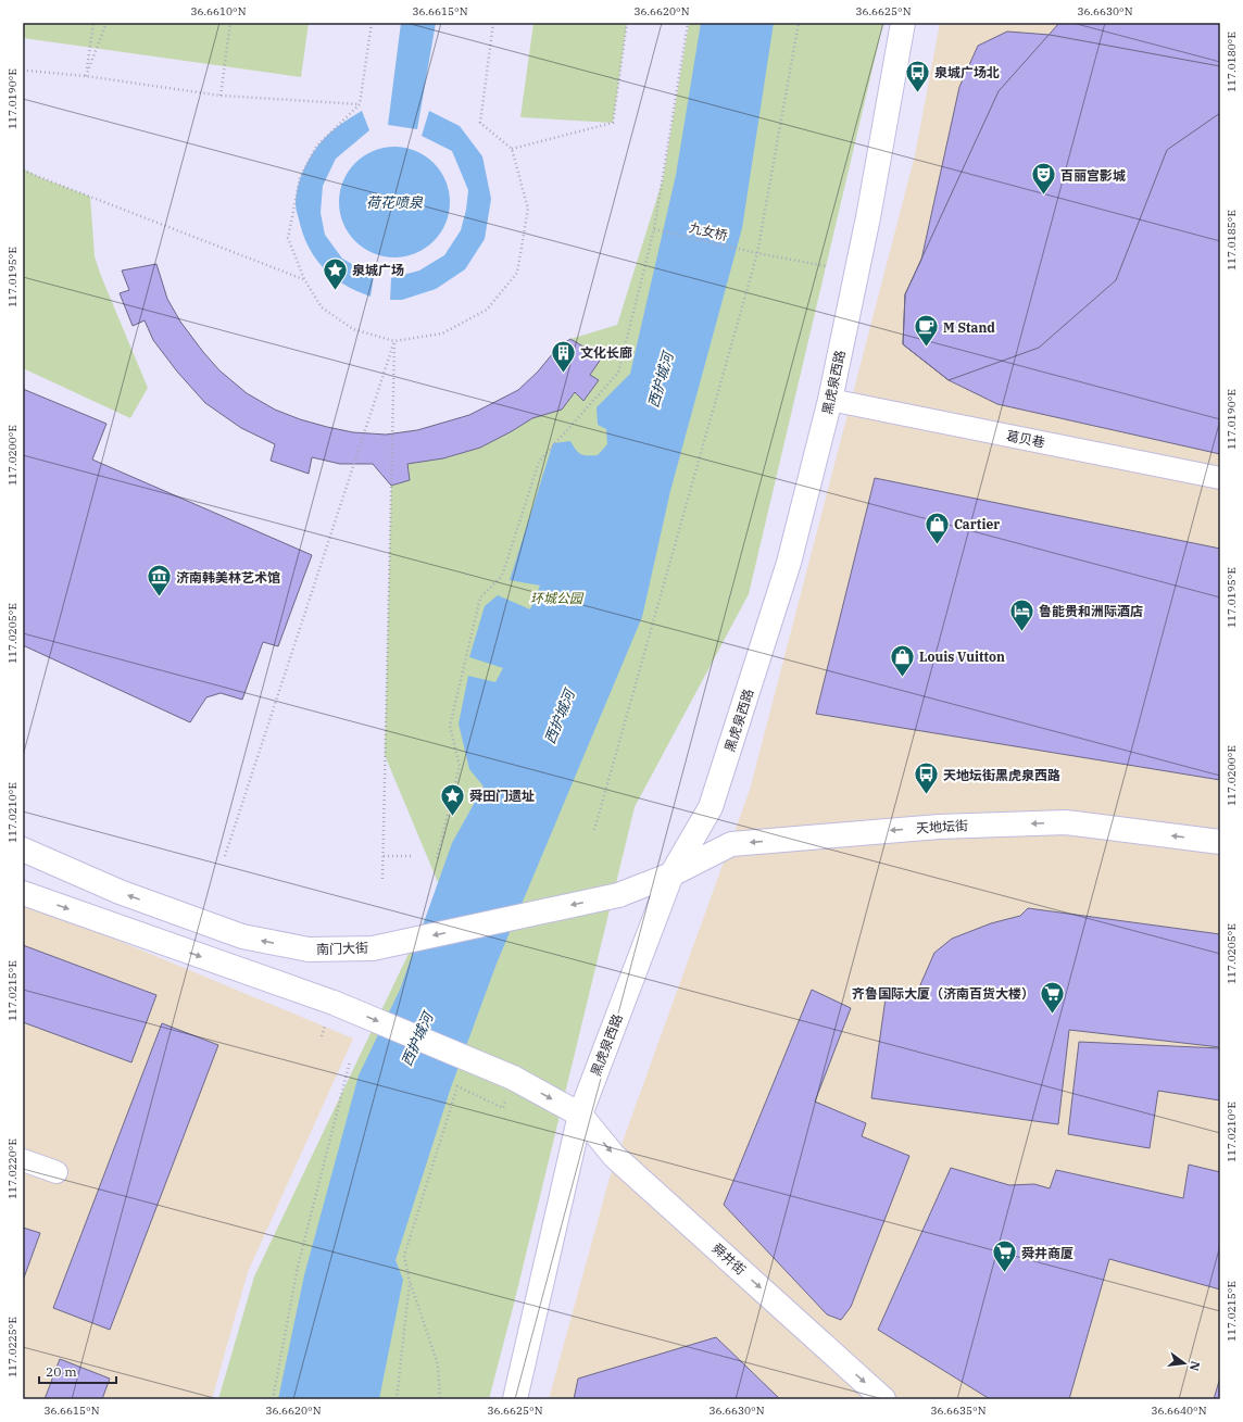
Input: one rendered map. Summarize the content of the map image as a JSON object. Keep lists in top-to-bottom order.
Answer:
{
  "streets": {
    "main road": [
      "黑虎泉西路",
      "天地坛街",
      "南门大街",
      "舜井街"
    ],
    "street": ["葛贝巷"],
    "path": ["九女桥"]
  },
  "crossings": [
    ["黑虎泉西路", "葛贝巷"],
    ["黑虎泉西路", "天地坛街"],
    ["黑虎泉西路", "南门大街"],
    ["黑虎泉西路", "舜井街"],
    ["天地坛街", "南门大街"]
  ],
  "one_way": ["天地坛街", "舜井街"],
  "water": ["荷花喷泉", "西护城河"],
  "parks": ["环城公园"],
  "places": {
    "bus stop": ["泉城广场北", "天地坛街黑虎泉西路"],
    "theatre": ["百丽宫影城"],
    "place": ["泉城广场", "舜田门遗址"],
    "cafe": ["M Stand"],
    "building": ["文化长廊"],
    "shop": ["Cartier", "Louis Vuitton"],
    "museum": ["济南韩美林艺术馆"],
    "hotel": ["鲁能贵和洲际酒店"],
    "supermarket": ["齐鲁国际大厦（济南百货大楼）", "舜井商厦"]
  },
  "scale_bar": "20 m",
  "north": "right",
  "coordinates": [
    "36.6610°N",
    "36.6615°N",
    "36.6620°N",
    "36.6625°N",
    "36.6630°N",
    "117.0180°E",
    "117.0190°E",
    "117.0185°E",
    "117.0195°E",
    "117.0200°E",
    "117.0205°E",
    "117.0210°E",
    "117.0215°E",
    "117.0220°E",
    "117.0225°E",
    "36.6635°N",
    "36.6640°N"
  ]
}
